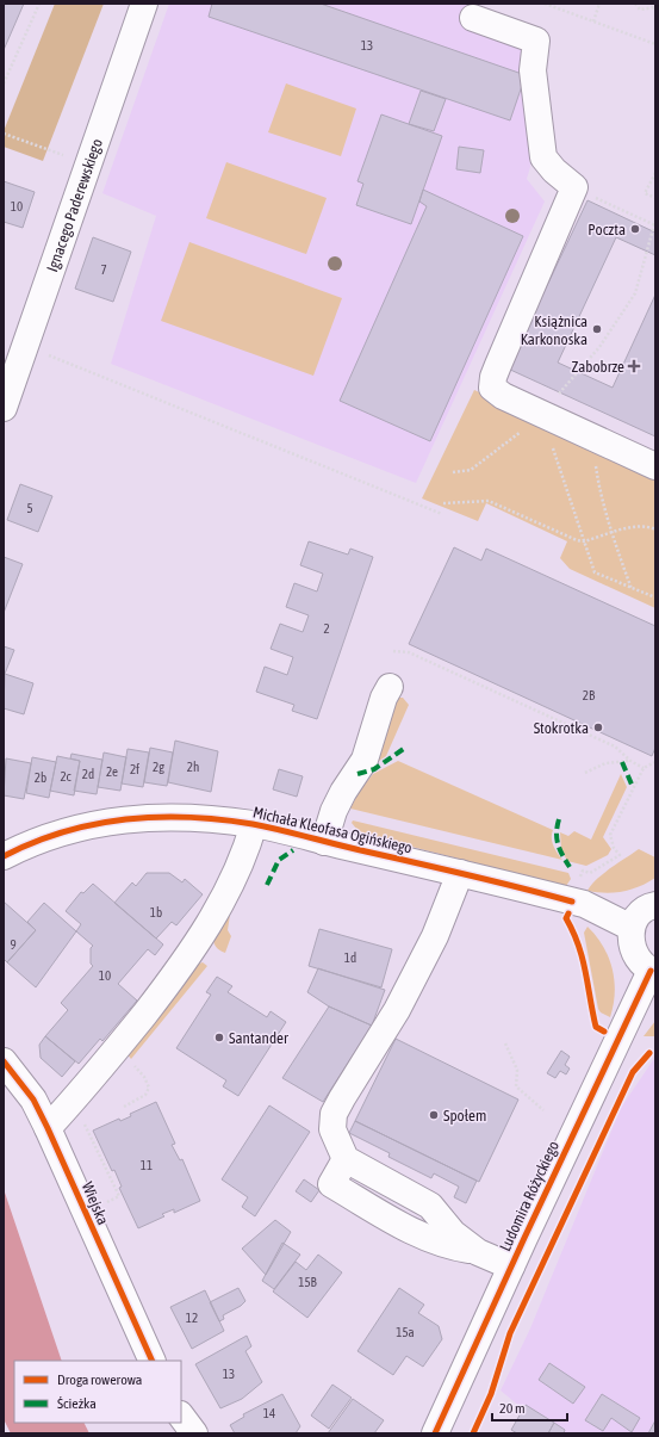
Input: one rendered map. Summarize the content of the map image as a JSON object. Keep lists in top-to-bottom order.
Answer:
{
  "streets": {
    "street": [
      "Ignacego Paderewskiego",
      "Michała Kleofasa Ogińskiego",
      "Ludomira Różyckiego",
      "Wiejska"
    ]
  },
  "places": {
    "other": [
      "Poczta",
      "Książnica Karkonoska",
      "Stokrotka",
      "Santander",
      "Społem"
    ],
    "health": ["Zabobrze"]
  },
  "house_numbers": [
    "13",
    "10",
    "7",
    "5",
    "2",
    "2B",
    "2g",
    "2h",
    "2f",
    "2e",
    "2d",
    "2c",
    "2b",
    "1b",
    "9",
    "1d",
    "10",
    "11",
    "15B",
    "12",
    "15a",
    "13",
    "14"
  ],
  "legend": ["Droga rowerowa", "Ścieżka"],
  "scale_bar": "20 m"
}
